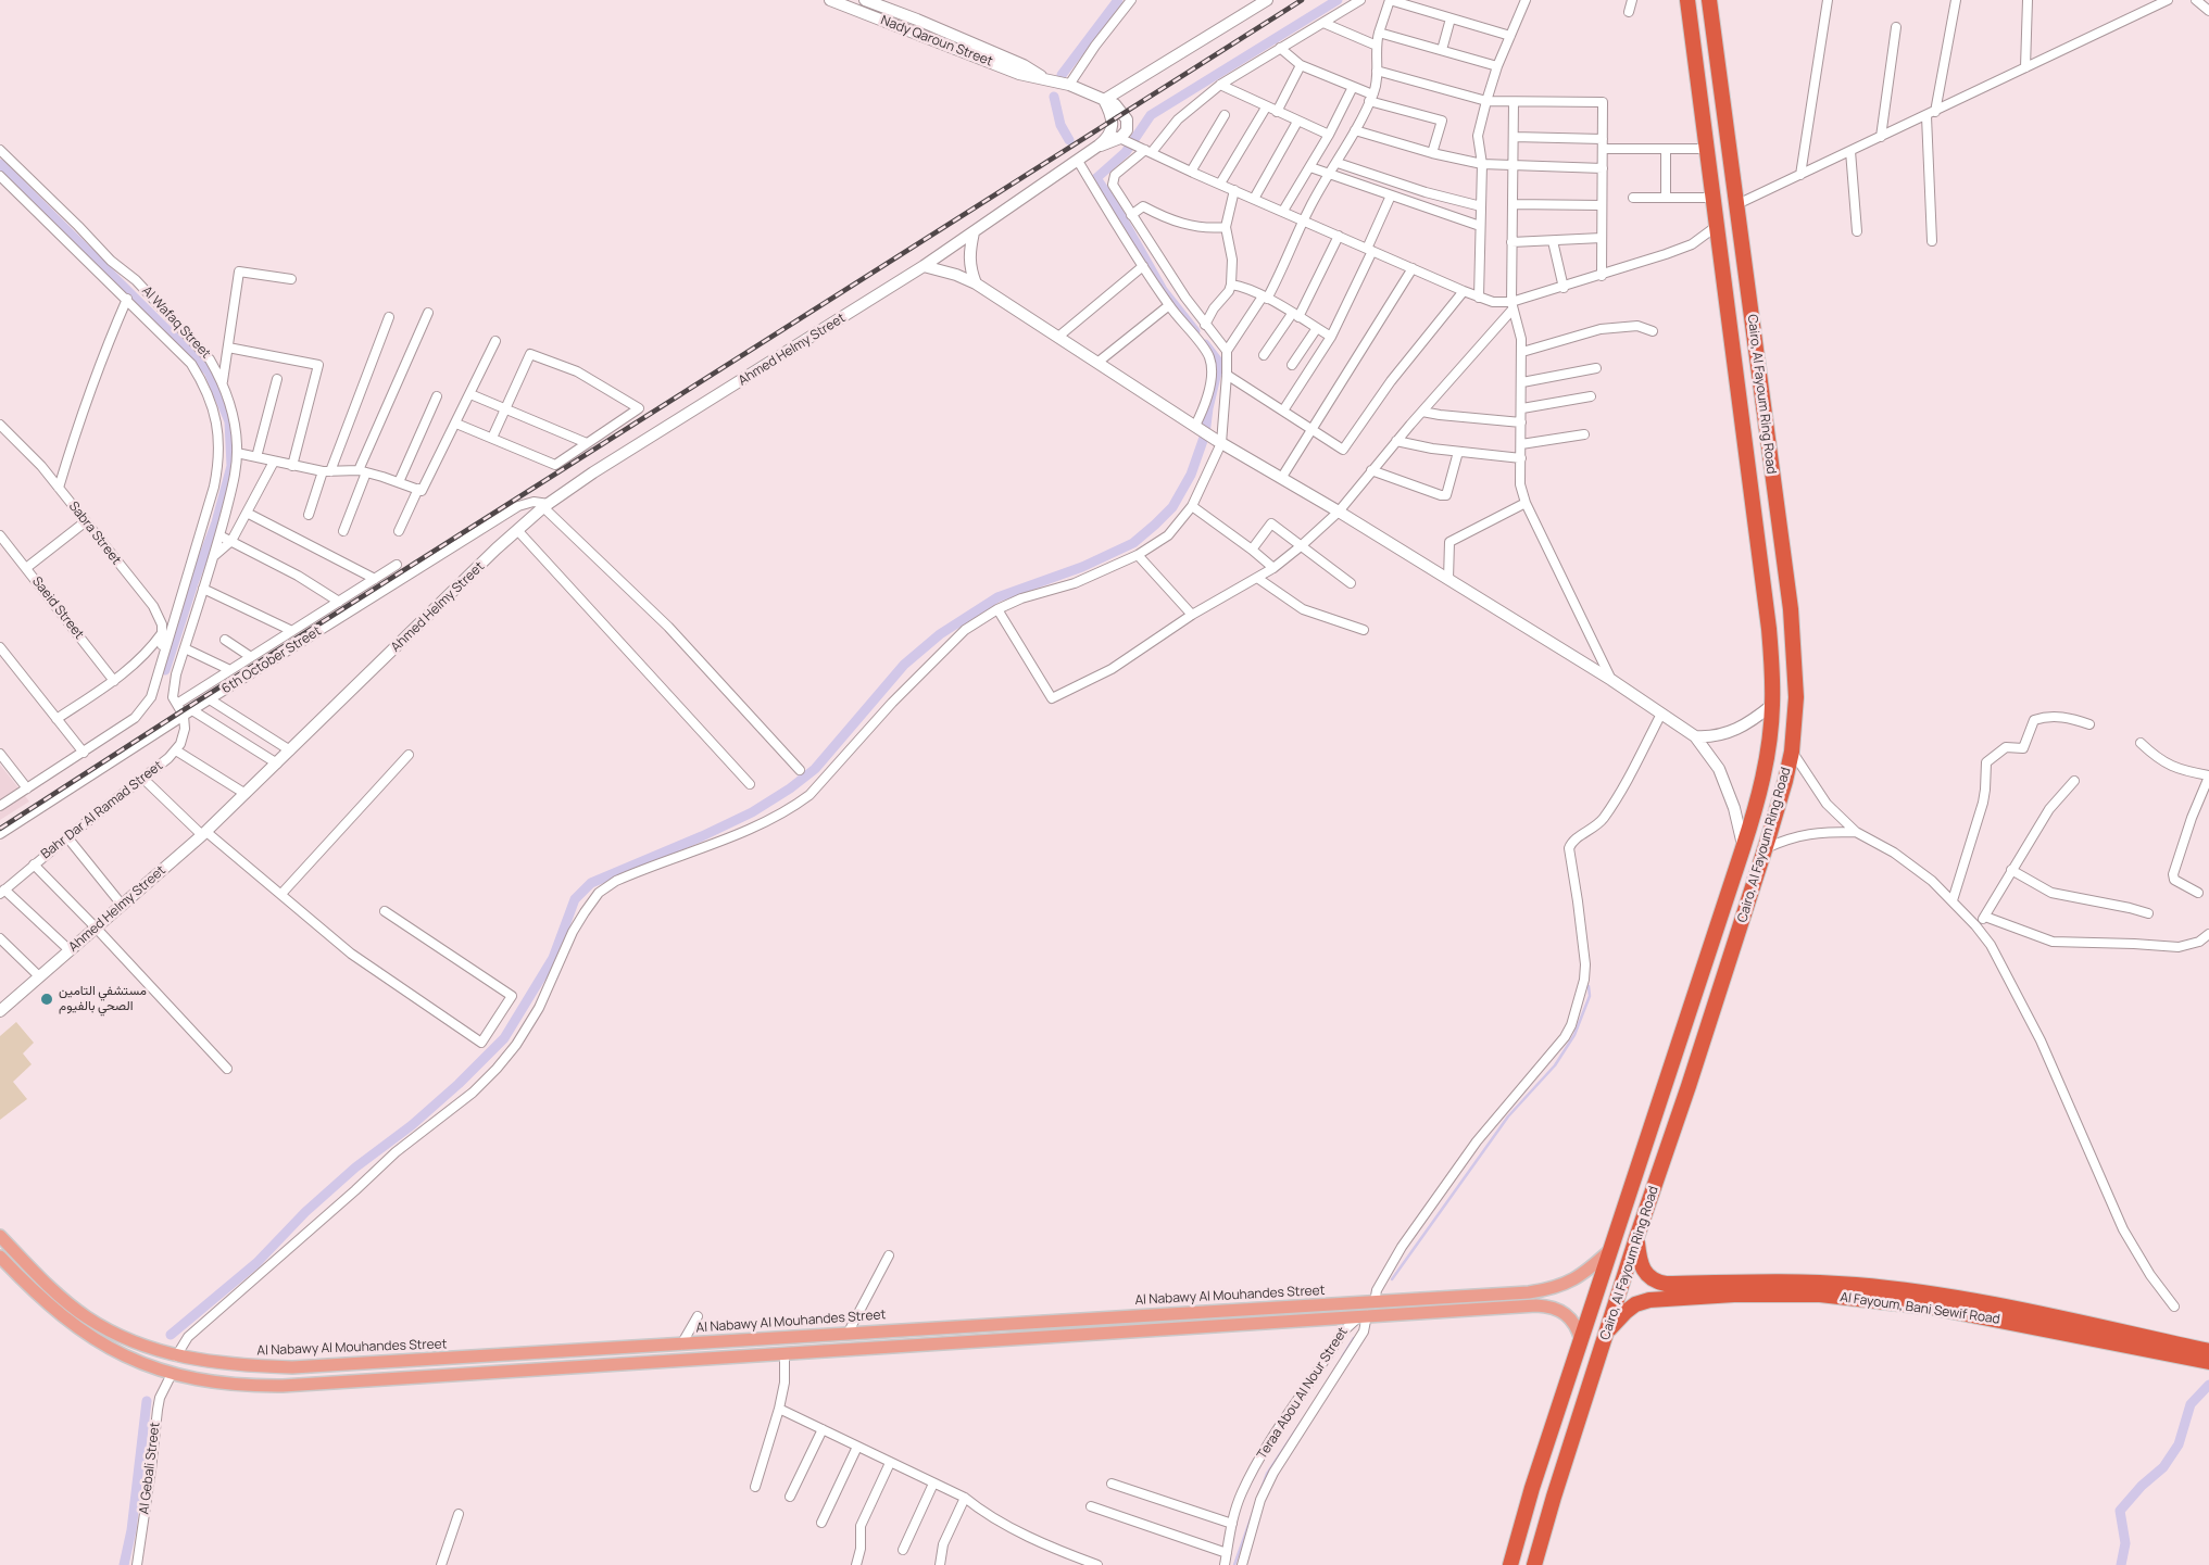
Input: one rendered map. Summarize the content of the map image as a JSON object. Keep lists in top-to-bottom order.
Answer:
{
  "streets": {
    "highway": ["Cairo, Al Fayoum Ring Road", "Al Fayoum, Bani Sewif Road"],
    "main road": ["Nady Qaroun Street", "Ahmed Helmy Street", "Al Nabawy Al Mouhandes Street"],
    "street": [
      "Al Wafaq Street",
      "Sabra Street",
      "Saeid Street",
      "6th October Street",
      "Bahr Dar Al Ramad Street",
      "Teraa Abou Al Nour Street",
      "Al Gebali Street"
    ]
  },
  "crossings": [
    ["Nady Qaroun Street", "Ahmed Helmy Street"],
    ["Al Wafaq Street", "Sabra Street"],
    ["Al Wafaq Street", "6th October Street"],
    ["Ahmed Helmy Street", "6th October Street"],
    ["Cairo, Al Fayoum Ring Road", "Al Nabawy Al Mouhandes Street"],
    ["Cairo, Al Fayoum Ring Road", "Al Fayoum, Bani Sewif Road"],
    ["6th October Street", "Bahr Dar Al Ramad Street"],
    ["Al Nabawy Al Mouhandes Street", "Teraa Abou Al Nour Street"],
    ["Al Nabawy Al Mouhandes Street", "Al Gebali Street"]
  ],
  "places": ["مستشفي التامين الصحي بالفيوم"]
}
